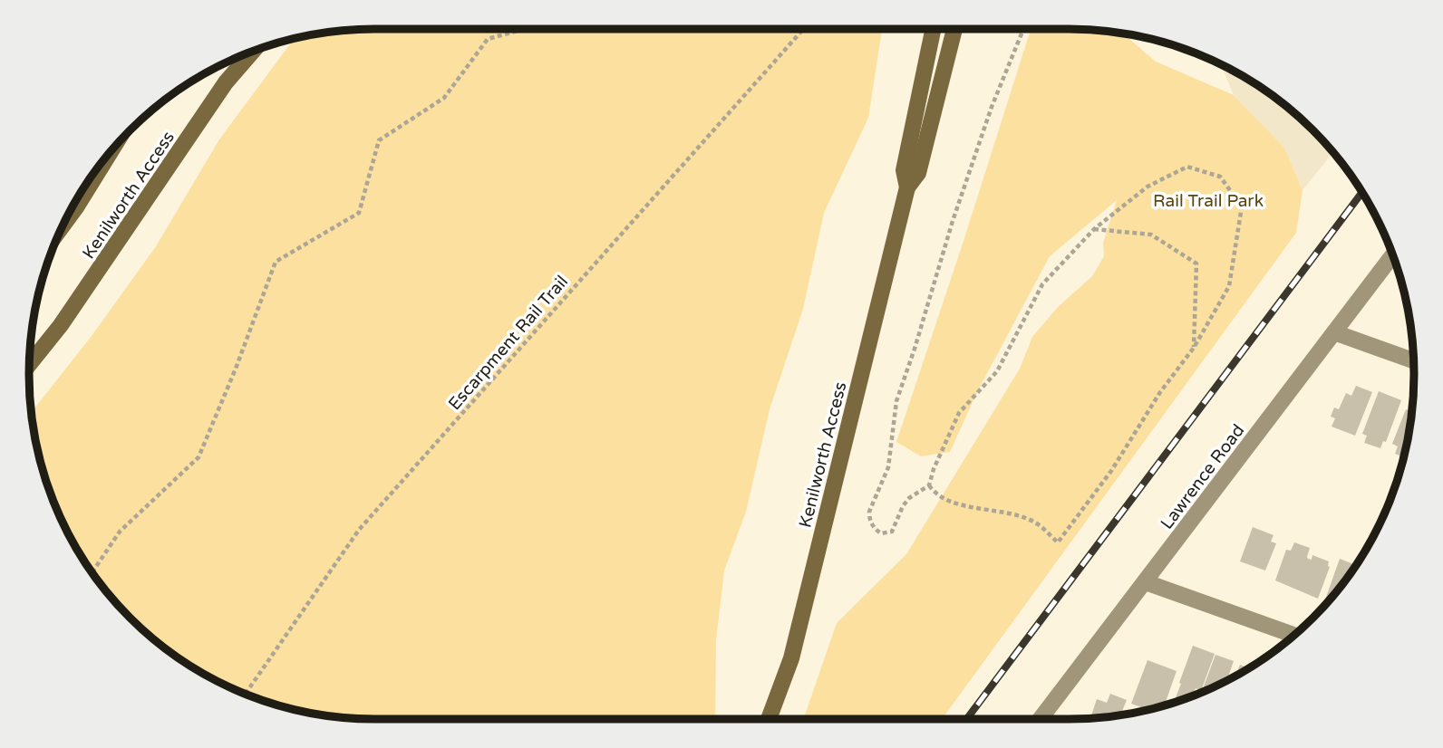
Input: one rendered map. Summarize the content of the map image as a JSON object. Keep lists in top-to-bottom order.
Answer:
{
  "streets": {
    "main road": ["Kenilworth Access"],
    "street": ["Lawrence Road"],
    "path": ["Escarpment Rail Trail"]
  },
  "parks": ["Rail Trail Park"]
}
